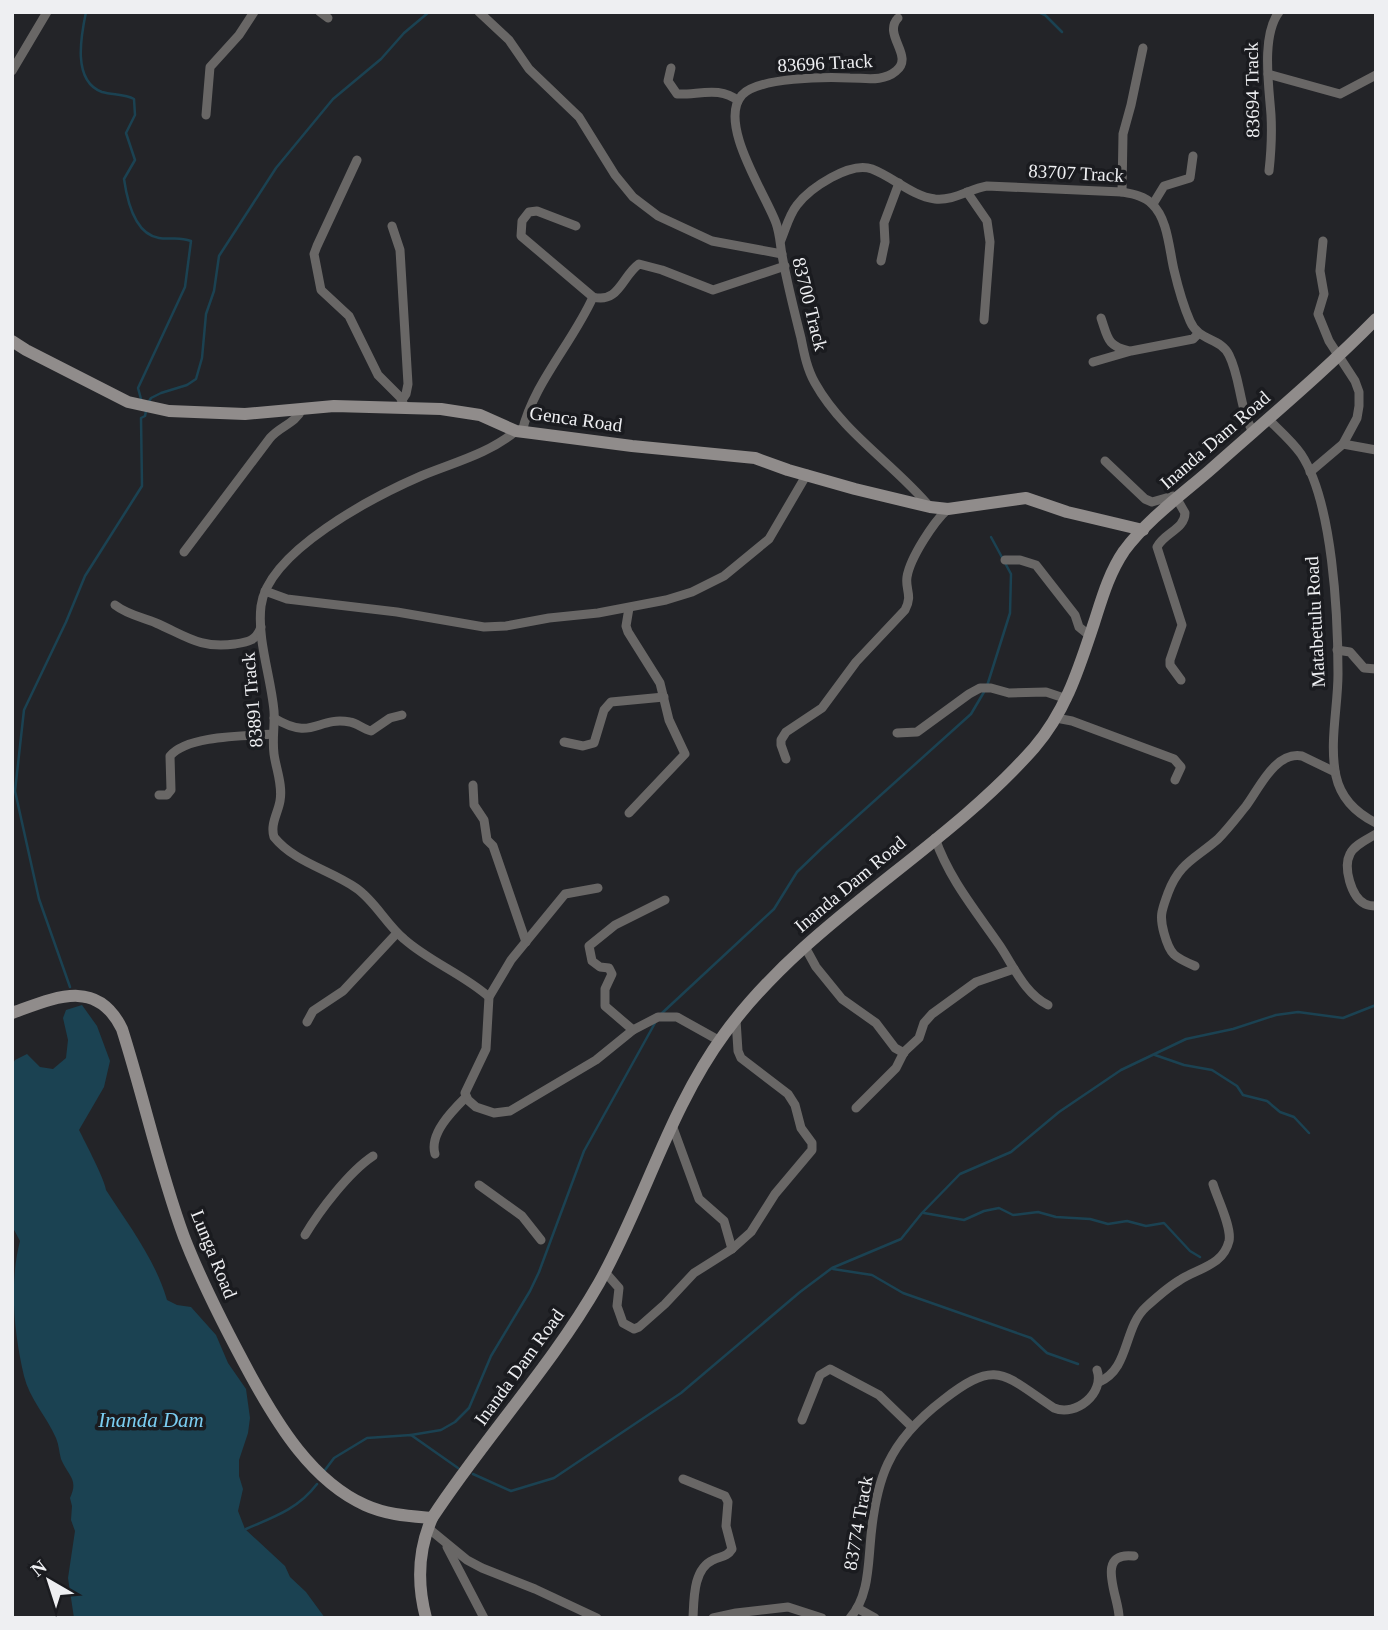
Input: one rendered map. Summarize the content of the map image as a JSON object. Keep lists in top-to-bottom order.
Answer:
{
  "streets": {
    "street": [
      "83696 Track",
      "83694 Track",
      "83707 Track",
      "83700 Track",
      "Genca Road",
      "Inanda Dam Road",
      "Matabetulu Road",
      "83891 Track",
      "Lunga Road",
      "83774 Track"
    ]
  },
  "crossings": [
    ["83700 Track", "Genca Road"],
    ["Genca Road", "Inanda Dam Road"],
    ["Inanda Dam Road", "Matabetulu Road"],
    ["Inanda Dam Road", "Lunga Road"]
  ],
  "water": ["Inanda Dam"],
  "north": "top left"
}
